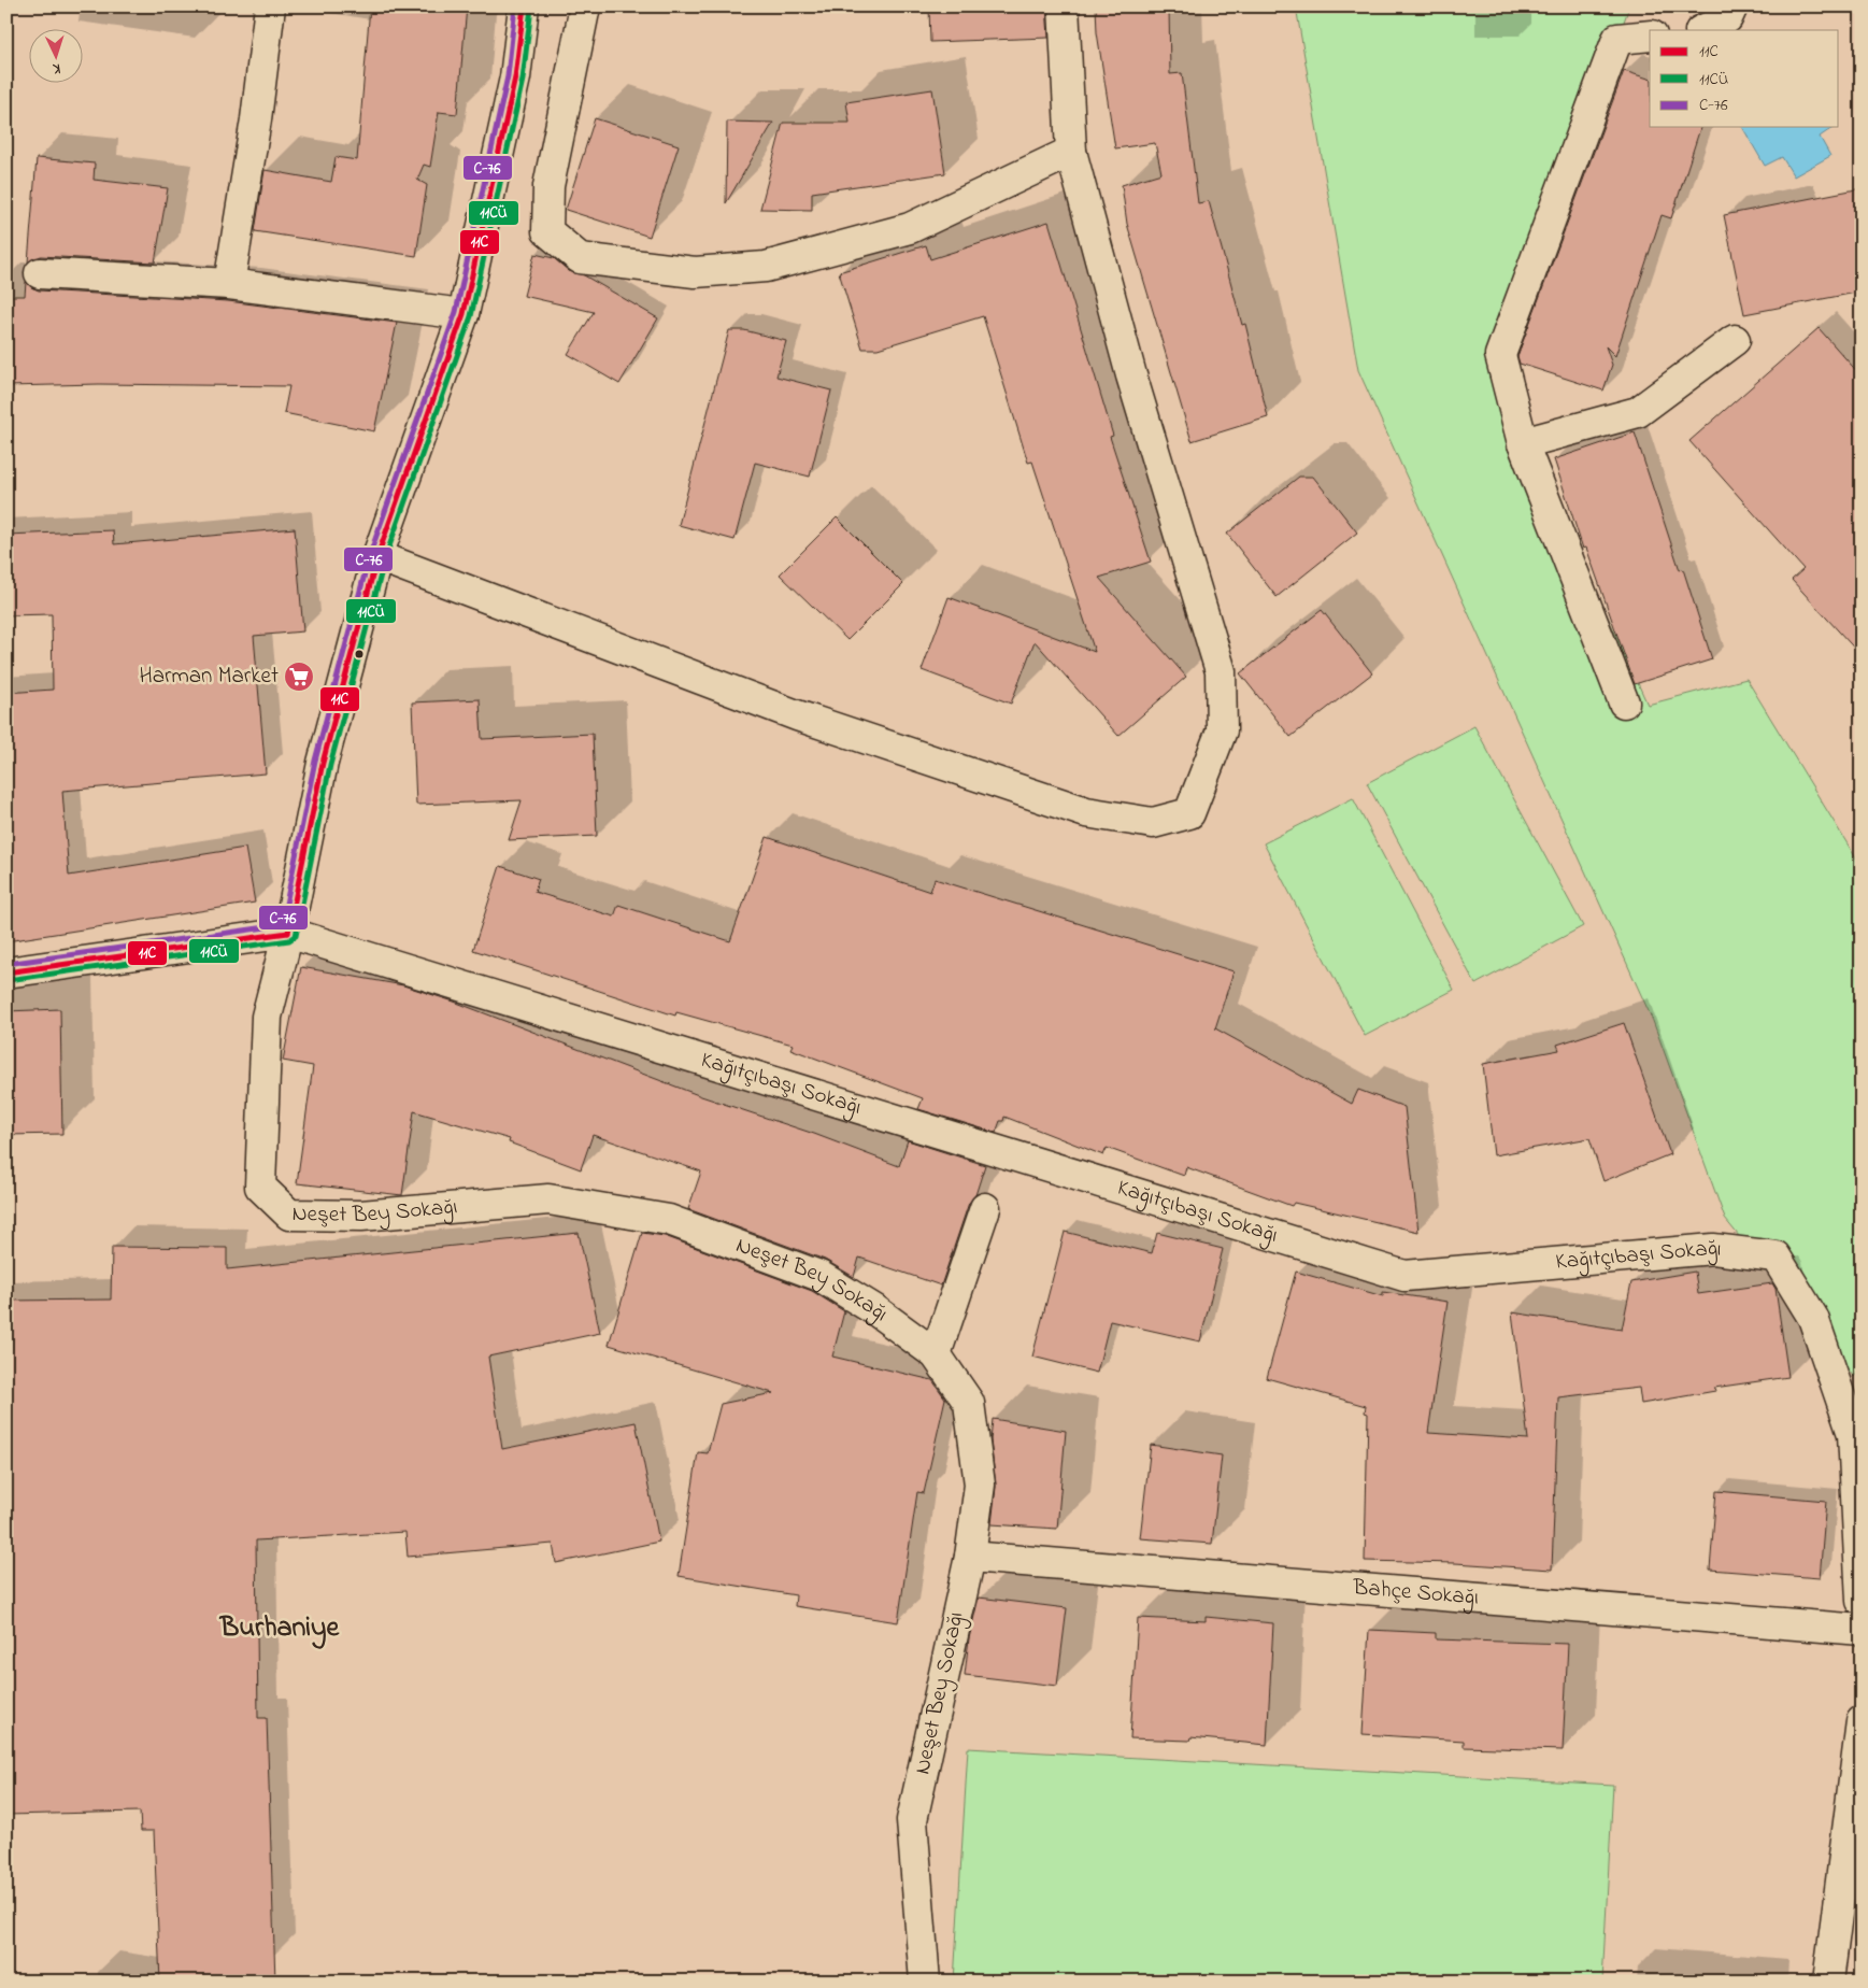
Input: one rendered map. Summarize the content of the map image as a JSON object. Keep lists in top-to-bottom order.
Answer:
{
  "streets": {
    "street": ["Kağıtçıbaşı Sokağı", "Neşet Bey Sokağı", "Bahçe Sokağı"]
  },
  "crossings": [
    ["Kağıtçıbaşı Sokağı", "Neşet Bey Sokağı"],
    ["Neşet Bey Sokağı", "Bahçe Sokağı"]
  ],
  "districts": ["Burhaniye"],
  "places": {
    "supermarket": ["Harman Market"]
  },
  "lines": ["transit line 11C", "transit line C-76", "transit line 11CÜ"],
  "legend": ["11C", "11CÜ", "C-76"],
  "north": "bottom"
}
